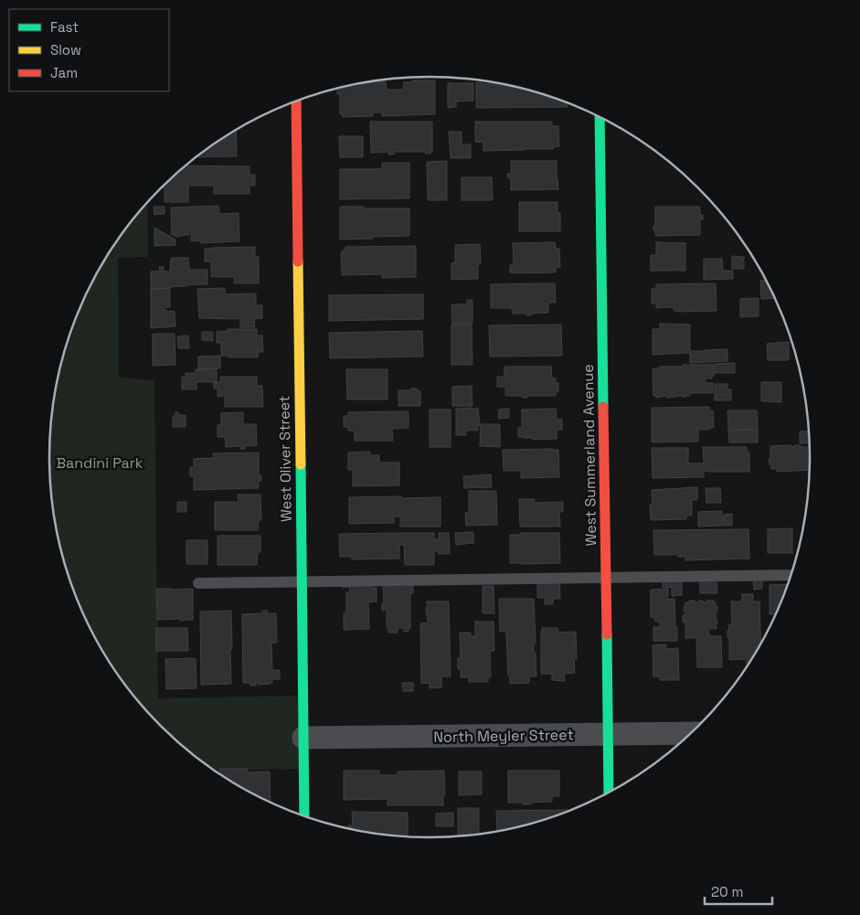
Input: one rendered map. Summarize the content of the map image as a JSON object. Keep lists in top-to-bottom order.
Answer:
{
  "streets": {
    "street": ["West Summerland Avenue", "West Oliver Street", "North Meyler Street"]
  },
  "crossings": [
    ["West Summerland Avenue", "North Meyler Street"],
    ["West Oliver Street", "North Meyler Street"]
  ],
  "parks": ["Bandini Park"],
  "legend": ["Fast", "Slow", "Jam"],
  "scale_bar": "20 m"
}
